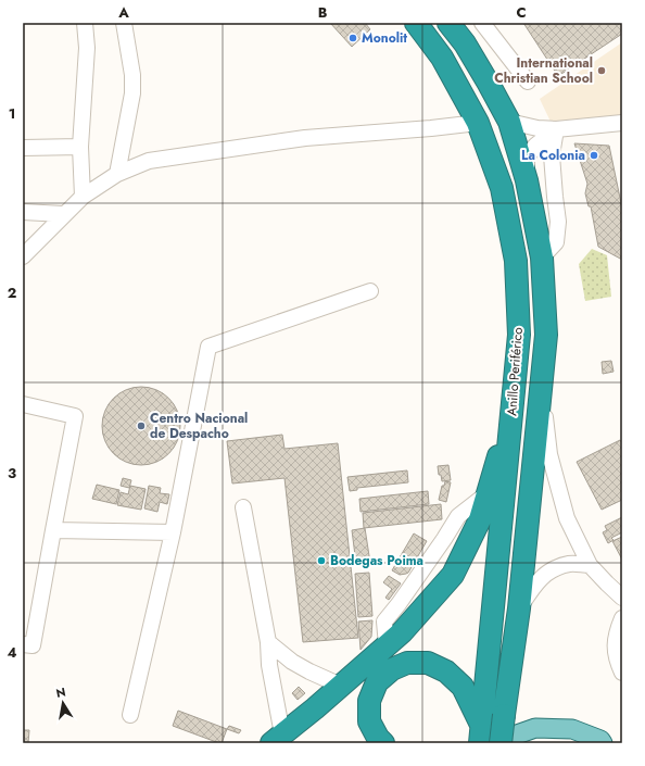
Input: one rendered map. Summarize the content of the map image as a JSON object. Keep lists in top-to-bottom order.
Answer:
{
  "streets": {
    "highway": ["Anillo Periférico"]
  },
  "places": [
    "Monolit",
    "International Christian School",
    "La Colonia",
    "Centro Nacional de Despacho",
    "Bodegas Poima"
  ],
  "north": "top",
  "grid": {
    "columns": ["A", "B", "C"],
    "rows": [
      "1",
      "2",
      "3",
      "4"
    ]
  }
}
